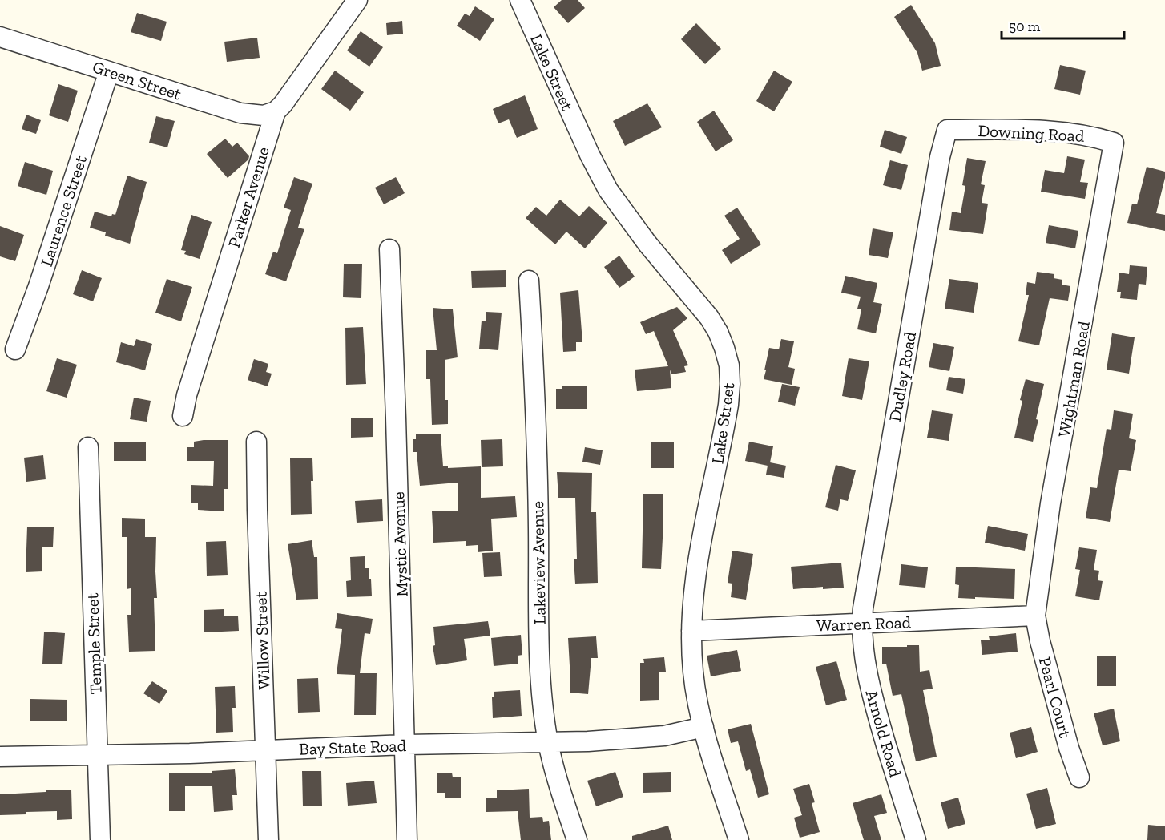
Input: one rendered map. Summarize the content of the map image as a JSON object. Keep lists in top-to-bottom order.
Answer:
{
  "streets": {
    "street": [
      "Lake Street",
      "Green Street",
      "Downing Road",
      "Parker Avenue",
      "Laurence Street",
      "Dudley Road",
      "Wightman Road",
      "Mystic Avenue",
      "Lakeview Avenue",
      "Warren Road",
      "Willow Street",
      "Temple Street",
      "Pearl Court",
      "Arnold Road",
      "Bay State Road"
    ]
  },
  "crossings": [
    ["Lake Street", "Warren Road"],
    ["Lake Street", "Bay State Road"],
    ["Green Street", "Parker Avenue"],
    ["Green Street", "Laurence Street"],
    ["Downing Road", "Dudley Road"],
    ["Downing Road", "Wightman Road"],
    ["Dudley Road", "Warren Road"],
    ["Dudley Road", "Arnold Road"],
    ["Wightman Road", "Warren Road"],
    ["Wightman Road", "Pearl Court"],
    ["Mystic Avenue", "Bay State Road"],
    ["Lakeview Avenue", "Bay State Road"],
    ["Warren Road", "Pearl Court"],
    ["Warren Road", "Arnold Road"],
    ["Willow Street", "Bay State Road"],
    ["Temple Street", "Bay State Road"]
  ],
  "scale_bar": "50 m"
}
